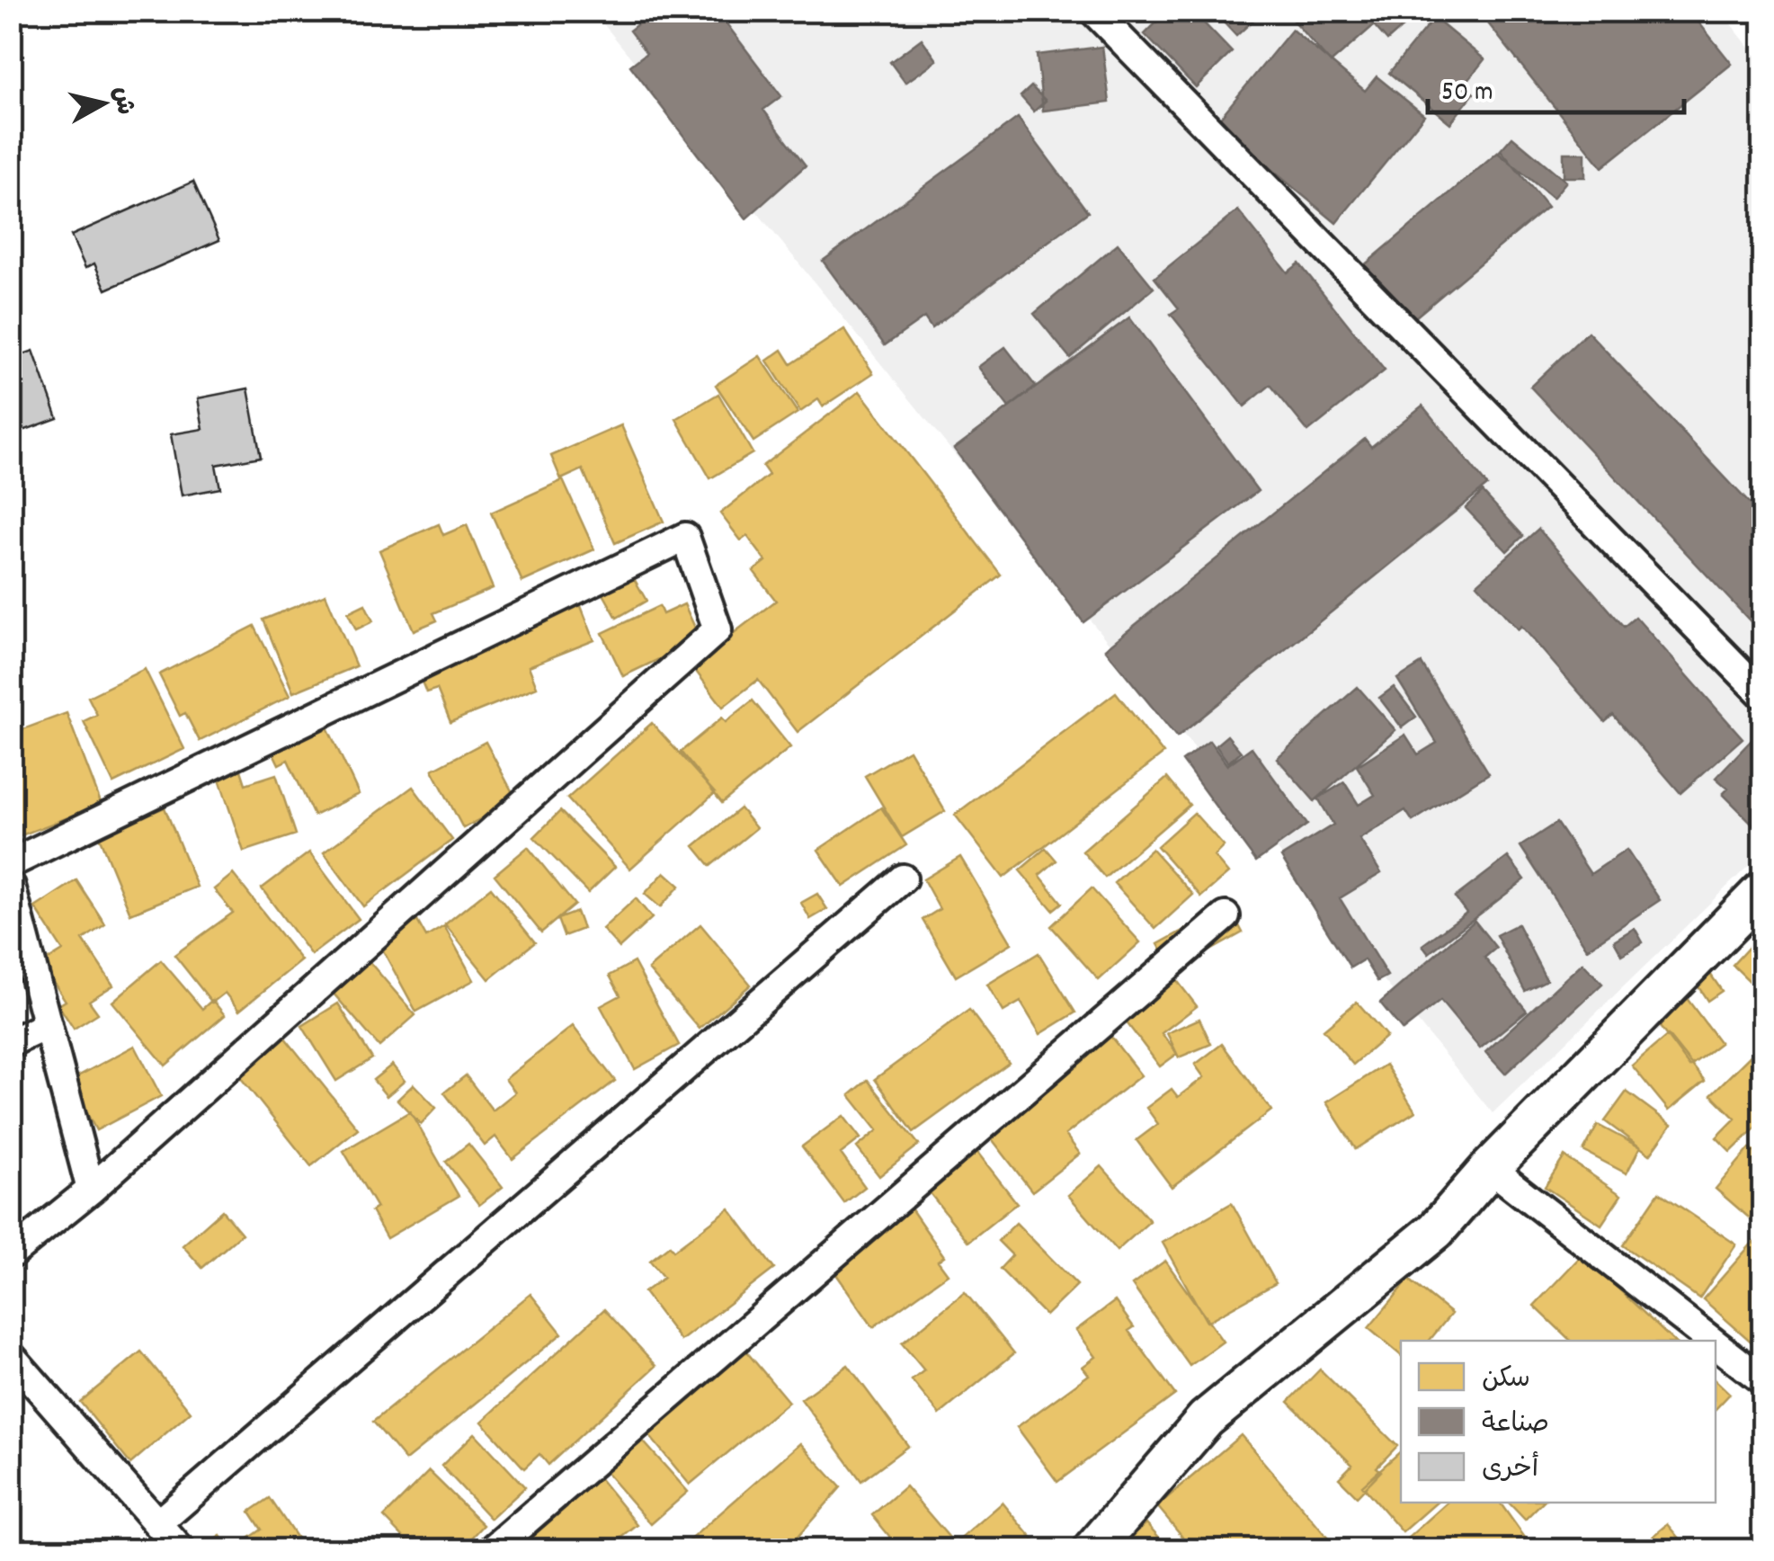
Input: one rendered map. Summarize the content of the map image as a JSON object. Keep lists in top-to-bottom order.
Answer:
{
  "legend": ["سكن", "صناعة", "أخرى"],
  "scale_bar": "50 m",
  "north": "right"
}
